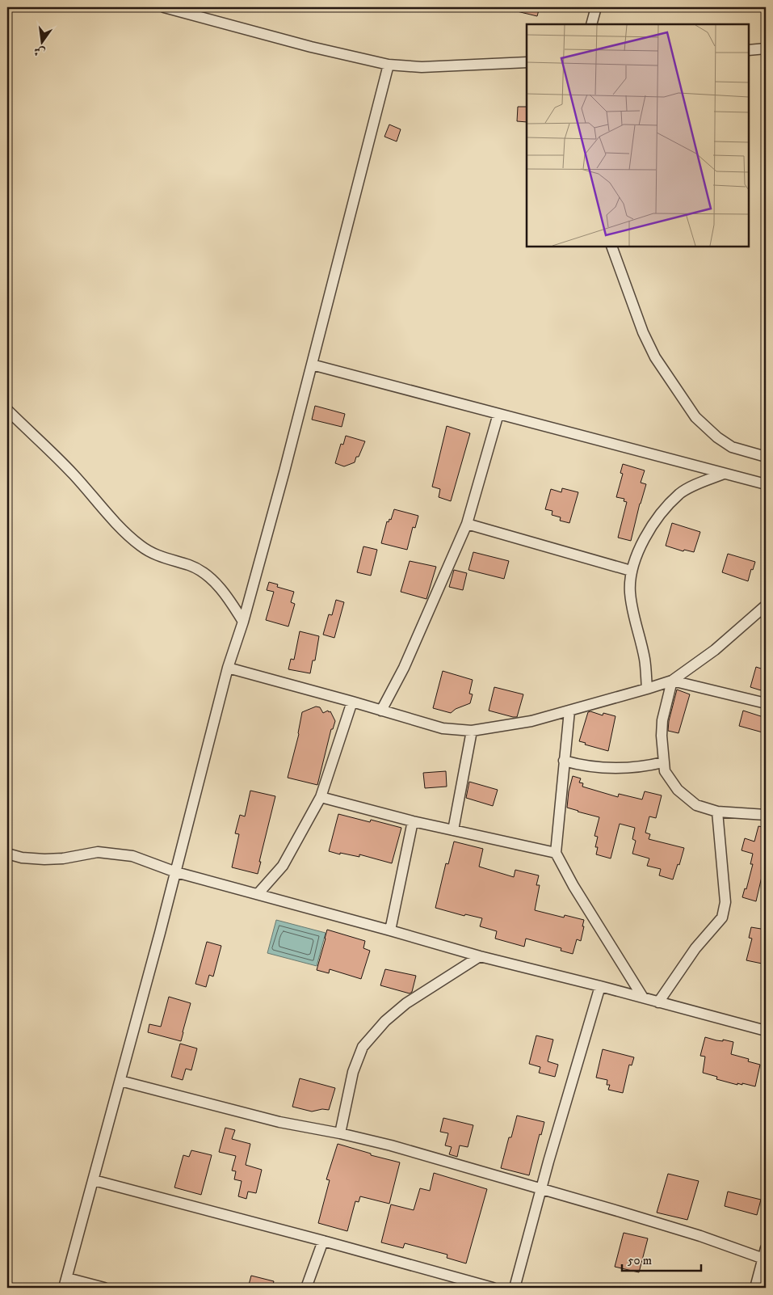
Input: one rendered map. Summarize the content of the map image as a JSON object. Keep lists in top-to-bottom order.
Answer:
{
  "scale_bar": "50 m",
  "north": "bottom"
}
